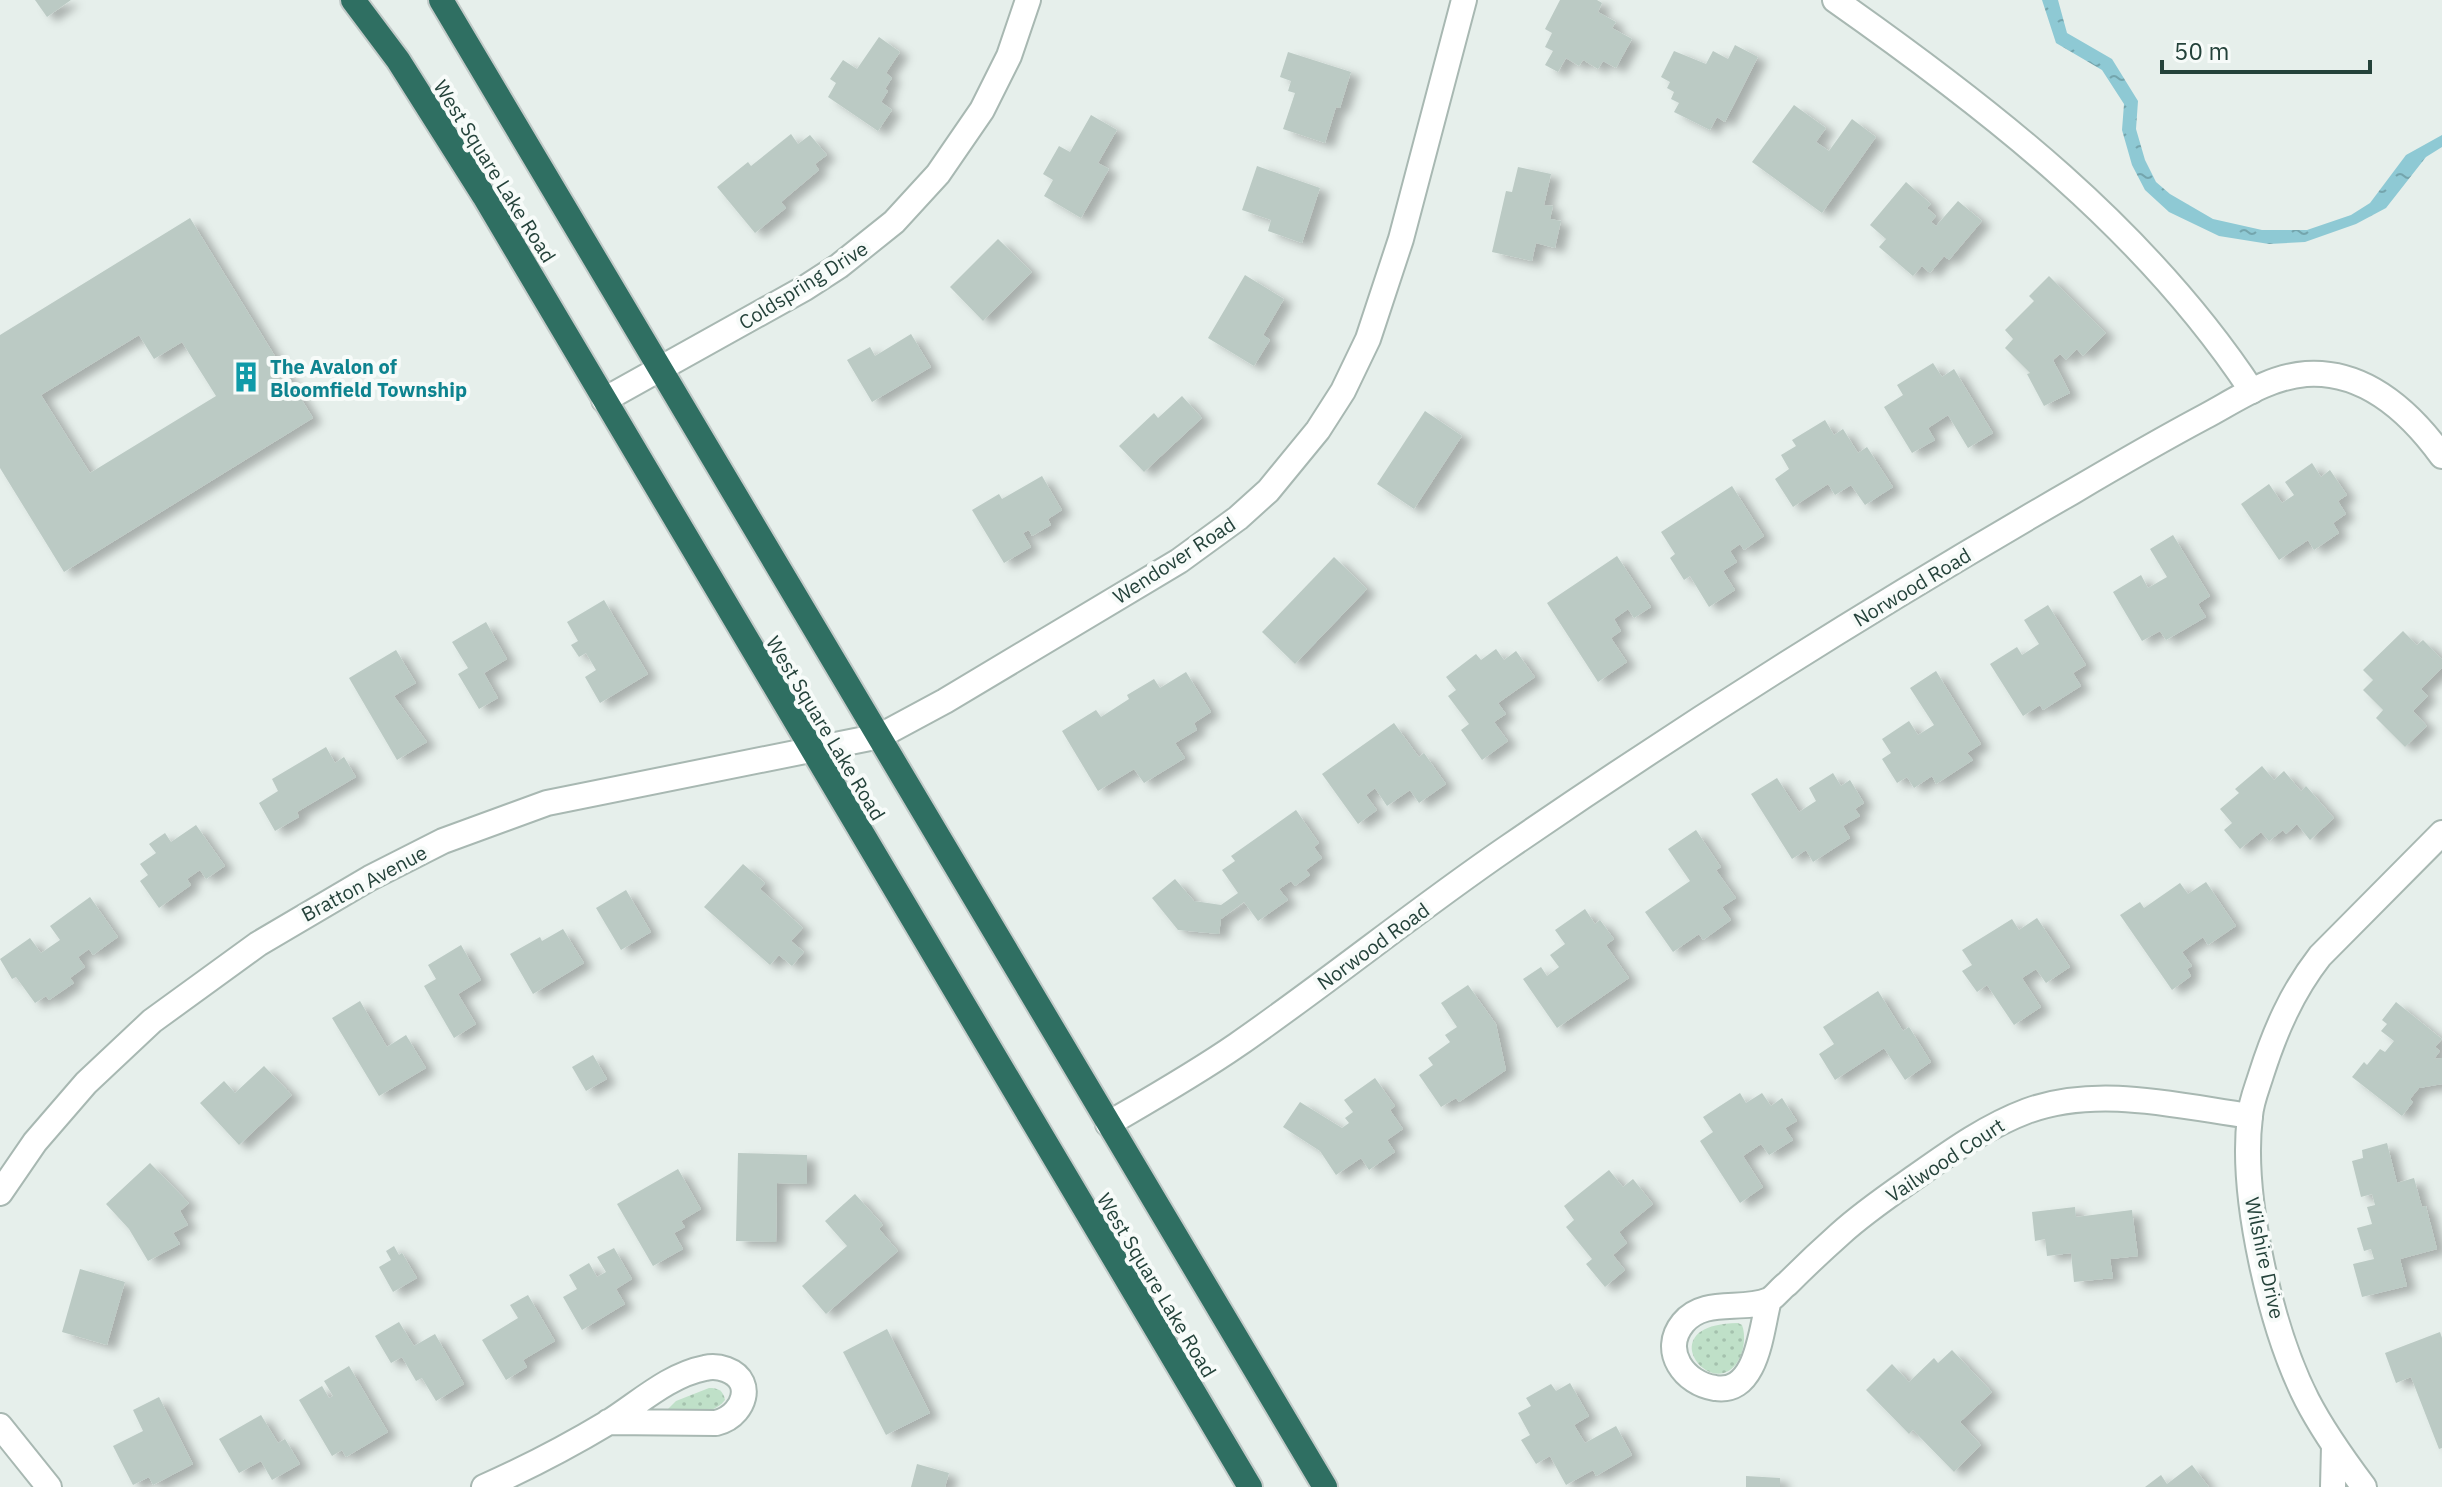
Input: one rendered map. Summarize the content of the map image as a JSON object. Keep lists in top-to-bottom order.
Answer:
{
  "streets": {
    "highway": ["West Square Lake Road"],
    "street": [
      "Coldspring Drive",
      "Wendover Road",
      "Norwood Road",
      "Bratton Avenue",
      "Vailwood Court",
      "Wilshire Drive"
    ]
  },
  "crossings": [
    ["West Square Lake Road", "Coldspring Drive"],
    ["West Square Lake Road", "Wendover Road"],
    ["West Square Lake Road", "Norwood Road"],
    ["West Square Lake Road", "Bratton Avenue"],
    ["Wendover Road", "Bratton Avenue"],
    ["Vailwood Court", "Wilshire Drive"]
  ],
  "places": {
    "building": ["The Avalon of Bloomfield Township"]
  },
  "scale_bar": "50 m"
}
